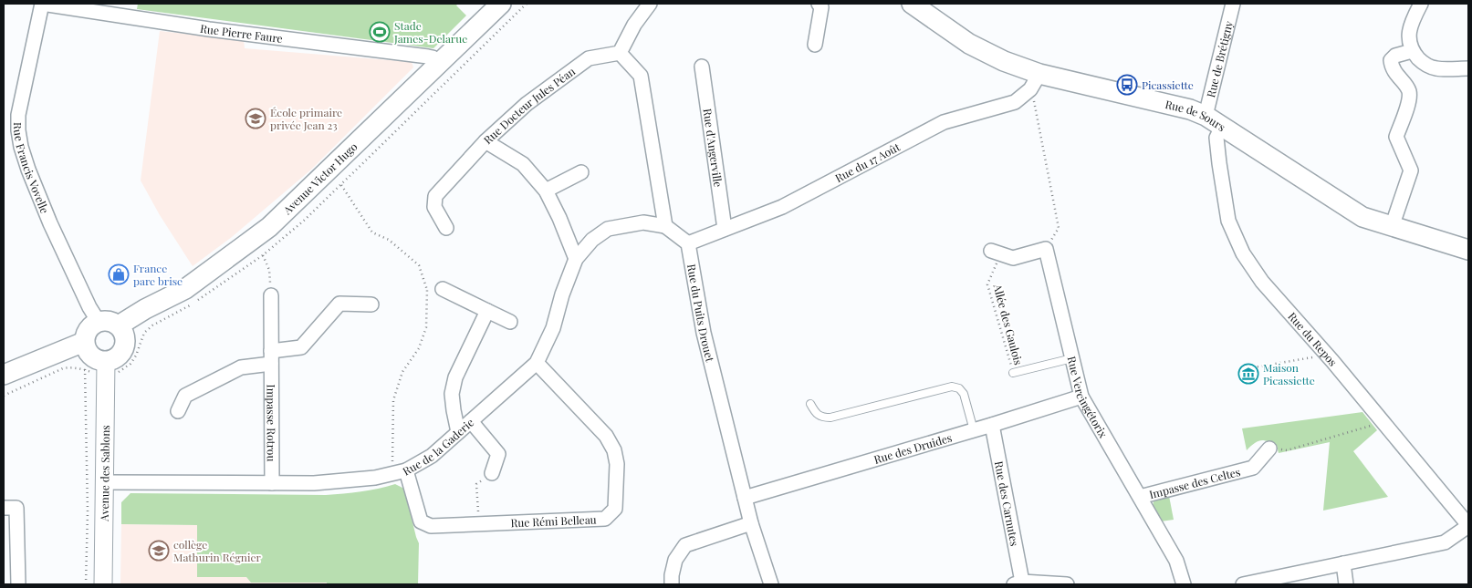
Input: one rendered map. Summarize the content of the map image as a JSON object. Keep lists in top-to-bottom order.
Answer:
{
  "streets": {
    "main road": ["Rue de Sours", "Avenue Victor Hugo"],
    "street": [
      "Rue Pierre Faure",
      "Rue de Brétigny",
      "Rue Docteur Jules Péan",
      "Rue d'Angerville",
      "Rue du 17 Août",
      "Rue Francis Vovelle",
      "Rue du Puits Drouet",
      "Rue du Repos",
      "Rue Vercingétorix",
      "Impasse Rotrou",
      "Rue de la Gaderie",
      "Rue des Druides",
      "Avenue des Sablons",
      "Impasse des Celtes",
      "Rue des Carnutes",
      "Rue Rémi Belleau"
    ],
    "path": ["Allée des Gaulois"]
  },
  "crossings": [
    ["Rue Pierre Faure", "Rue Francis Vovelle"],
    ["Rue Pierre Faure", "Avenue Victor Hugo"],
    ["Rue de Brétigny", "Rue de Sours"],
    ["Rue de Sours", "Rue du 17 Août"],
    ["Rue de Sours", "Rue du Repos"],
    ["Rue d'Angerville", "Rue du 17 Août"],
    ["Rue du 17 Août", "Rue du Puits Drouet"],
    ["Rue Francis Vovelle", "Avenue Victor Hugo"],
    ["Rue Francis Vovelle", "Avenue des Sablons"],
    ["Avenue Victor Hugo", "Avenue des Sablons"],
    ["Rue du Puits Drouet", "Rue des Druides"],
    ["Rue Vercingétorix", "Rue des Druides"],
    ["Rue Vercingétorix", "Impasse des Celtes"],
    ["Impasse Rotrou", "Rue de la Gaderie"],
    ["Rue de la Gaderie", "Avenue des Sablons"],
    ["Rue de la Gaderie", "Rue Rémi Belleau"],
    ["Rue des Druides", "Rue des Carnutes"]
  ],
  "places": {
    "sports": ["Stade James-Delarue"],
    "bus stop": ["Picassiette"],
    "school or university": ["École primaire privée Jean 23", "collège Mathurin Régnier"],
    "shop": ["France pare brise"],
    "museum": ["Maison Picassiette"]
  }
}
